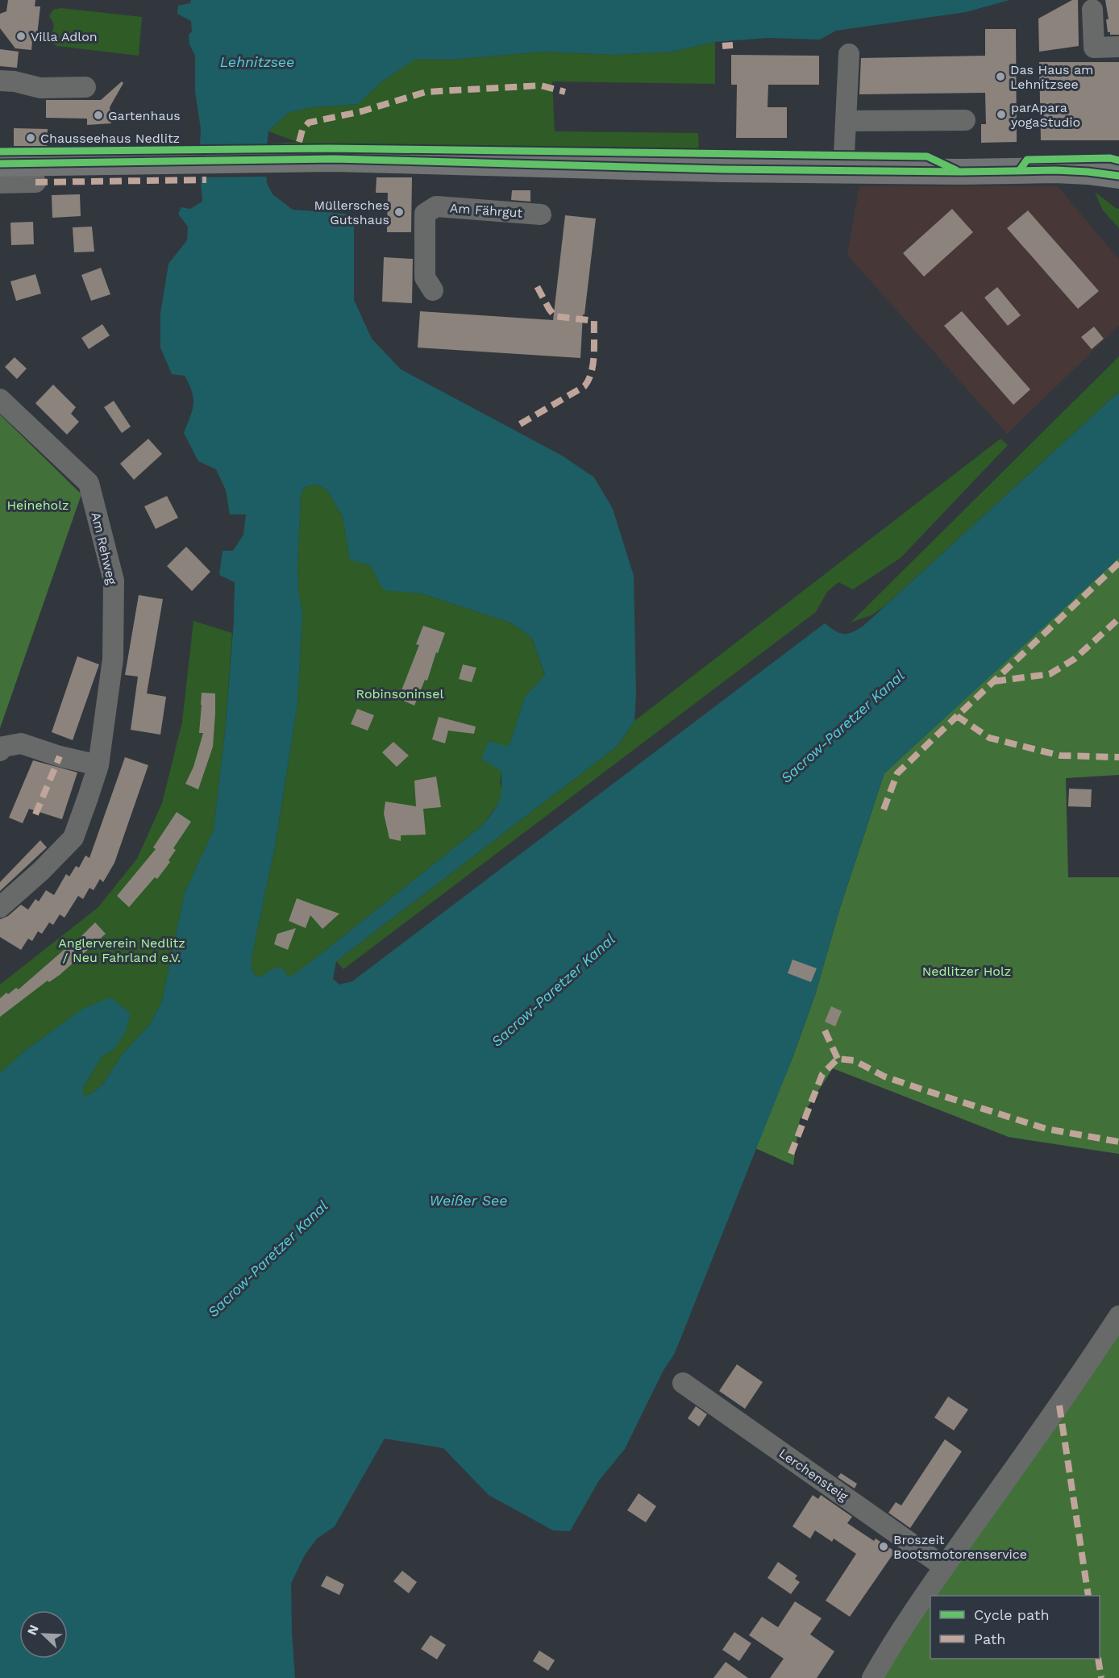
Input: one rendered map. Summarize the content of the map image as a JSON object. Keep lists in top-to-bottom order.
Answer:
{
  "streets": {
    "street": ["Am Fährgut", "Am Rehweg", "Lerchensteig"]
  },
  "water": ["Lehnitzsee", "Sacrow-Paretzer Kanal", "Weißer See"],
  "parks": [
    "Heineholz",
    "Robinsoninsel",
    "Anglerverein Nedlitz / Neu Fahrland e.V.",
    "Nedlitzer Holz"
  ],
  "places": [
    "Villa Adlon",
    "Das Haus am Lehnitzsee",
    "parApara yogaStudio",
    "Gartenhaus",
    "Chausseehaus Nedlitz",
    "Müllersches Gutshaus",
    "Broszeit Bootsmotorenservice"
  ],
  "legend": ["Cycle path", "Path"],
  "north": "top left"
}
